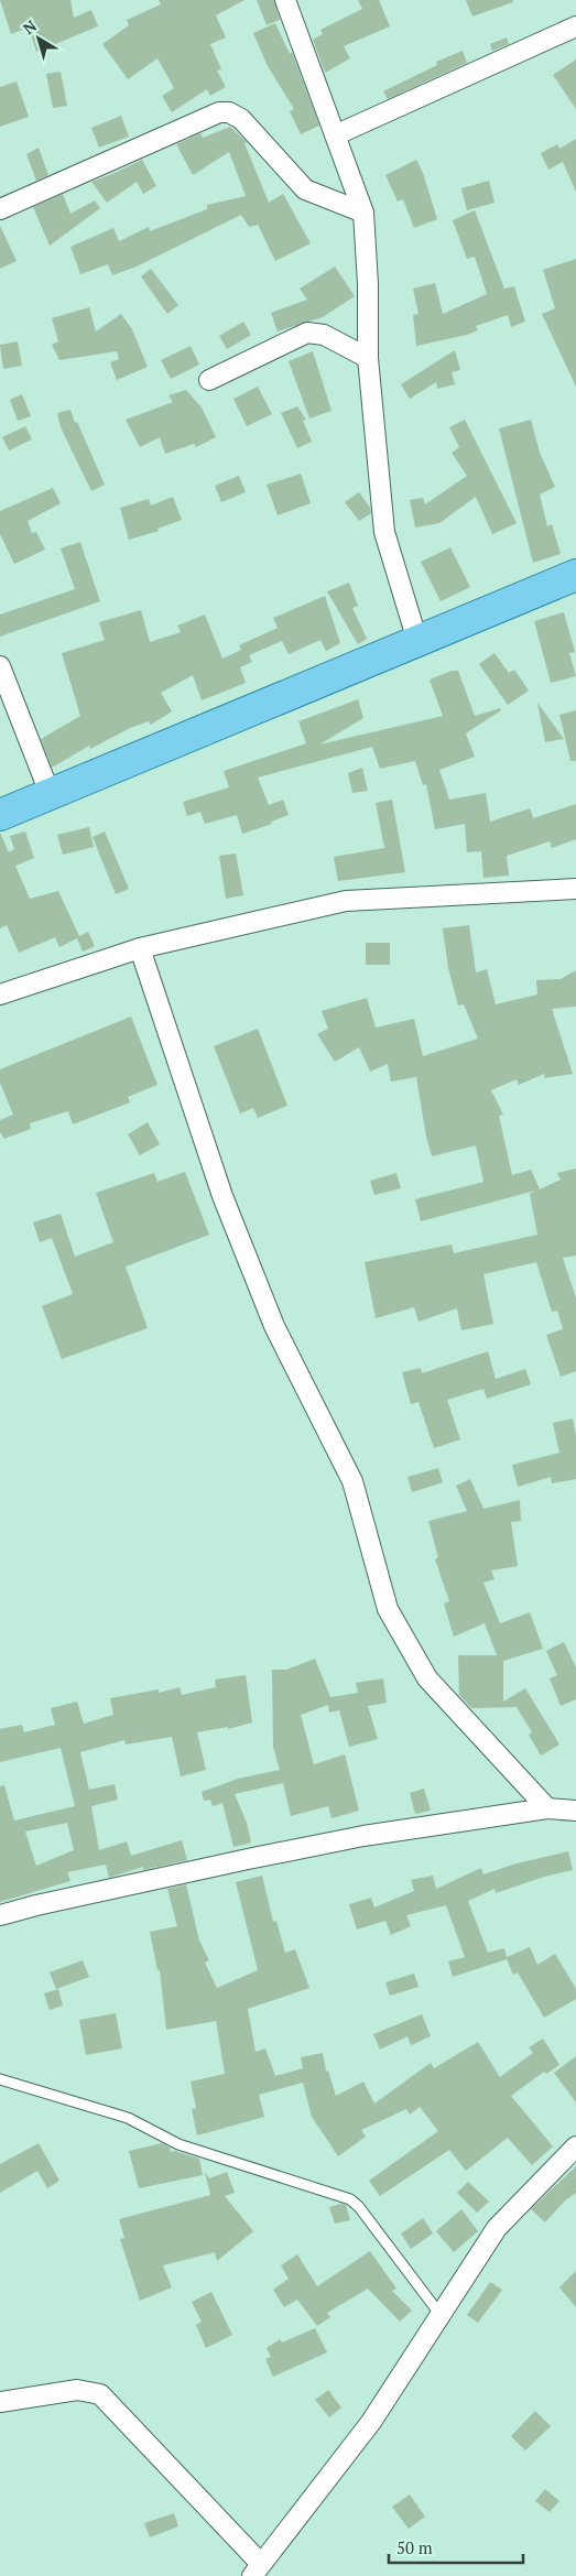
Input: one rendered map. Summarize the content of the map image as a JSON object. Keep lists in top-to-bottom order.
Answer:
{
  "scale_bar": "50 m",
  "north": "top left"
}
